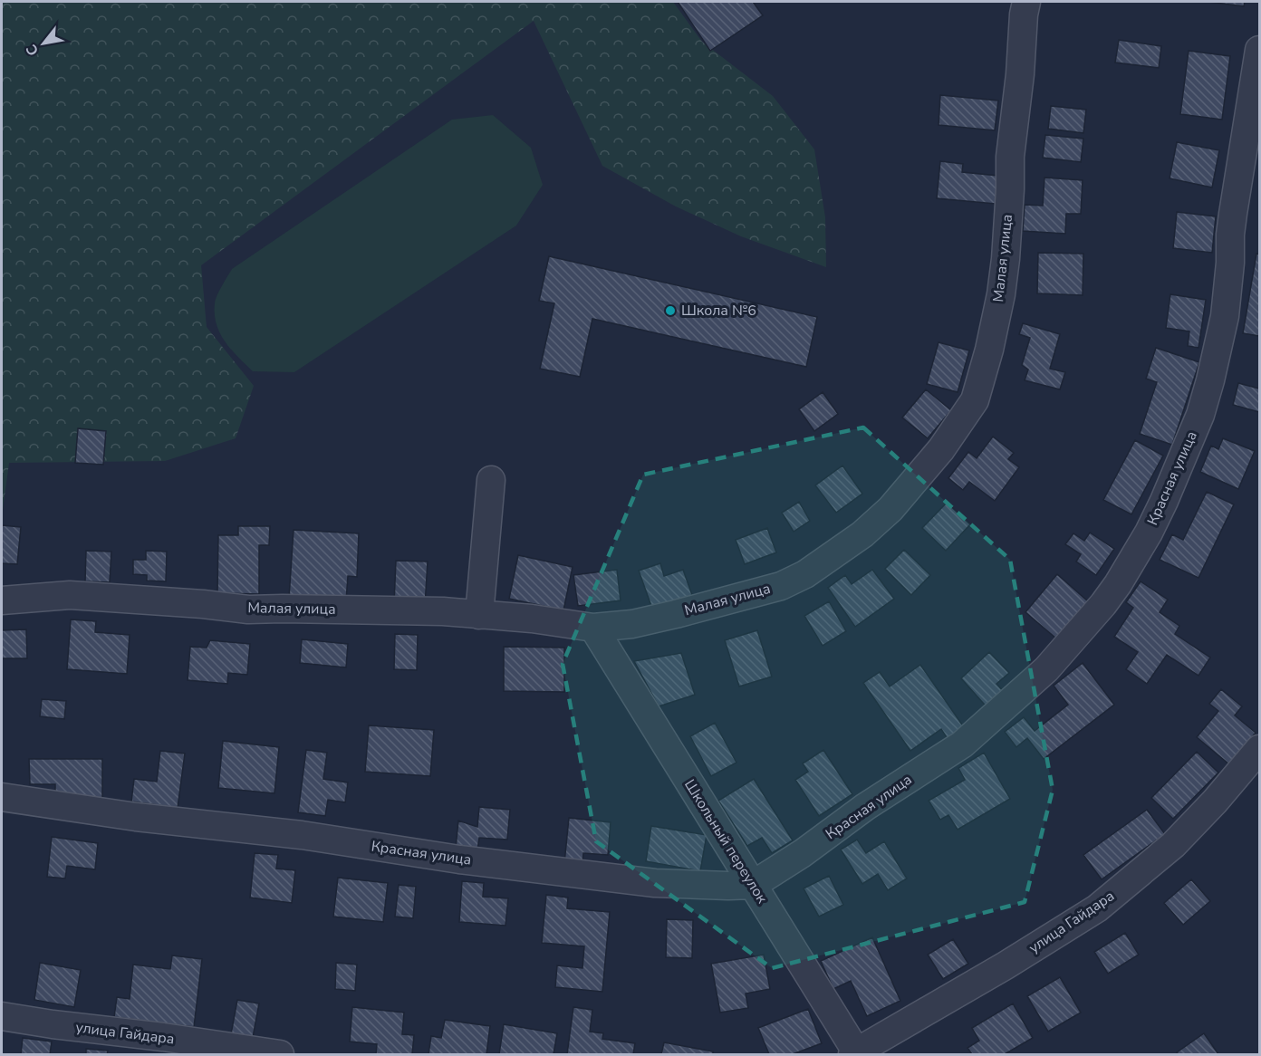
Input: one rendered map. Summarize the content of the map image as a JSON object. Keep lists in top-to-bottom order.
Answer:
{
  "streets": {
    "street": [
      "Малая улица",
      "Красная улица",
      "Школьный переулок",
      "улица Гайдара"
    ]
  },
  "crossings": [
    ["Малая улица", "Школьный переулок"],
    ["Красная улица", "Школьный переулок"],
    ["Школьный переулок", "улица Гайдара"]
  ],
  "places": ["Школа №6"],
  "north": "bottom left"
}
